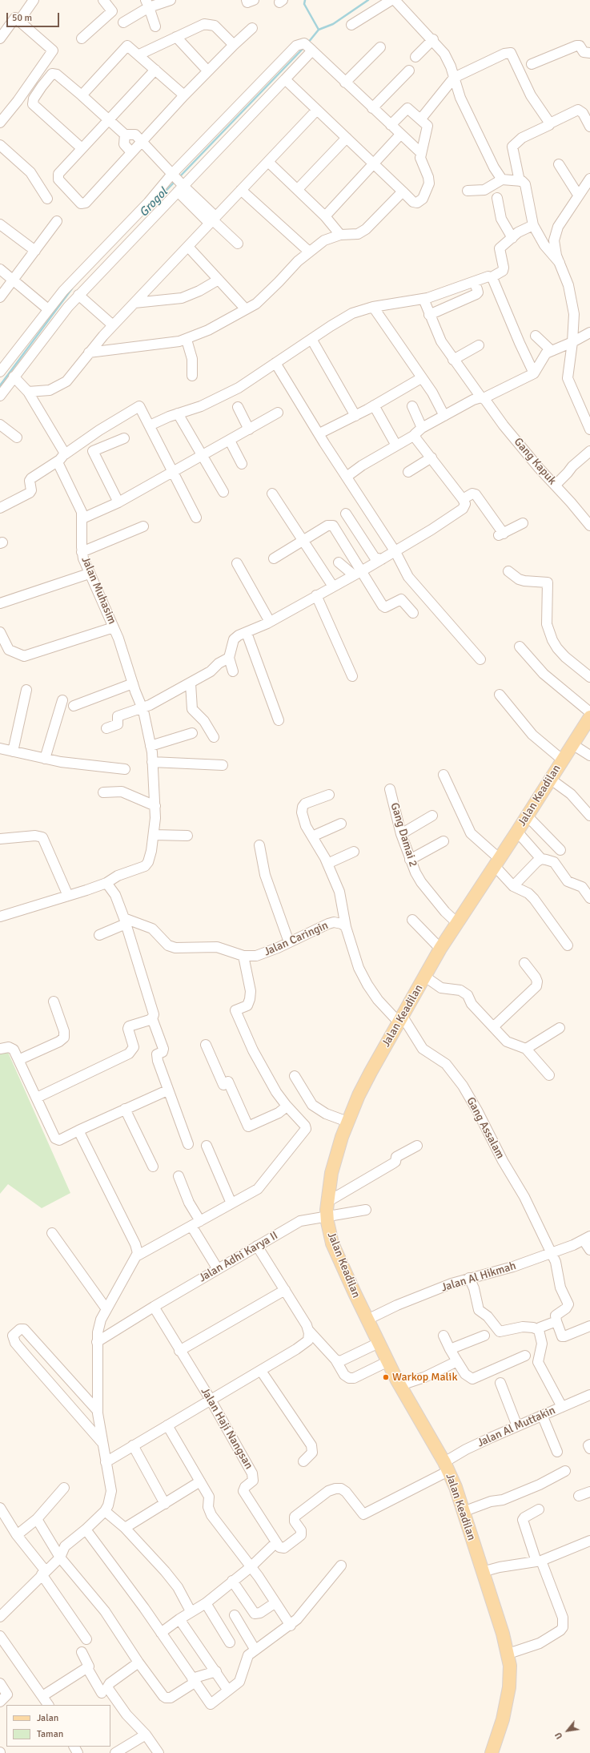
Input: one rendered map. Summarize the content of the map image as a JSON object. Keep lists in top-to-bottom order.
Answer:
{
  "streets": {
    "main road": ["Jalan Keadilan"],
    "street": [
      "Gang Kapuk",
      "Jalan Muhasim",
      "Gang Damai 2",
      "Jalan Caringin",
      "Gang Assalam",
      "Jalan Adhi Karya II",
      "Jalan Al Hikmah",
      "Jalan Al Muttakin",
      "Jalan Haji Nangsan"
    ]
  },
  "crossings": [
    ["Jalan Keadilan", "Gang Damai 2"],
    ["Jalan Keadilan", "Jalan Caringin"],
    ["Jalan Keadilan", "Gang Assalam"],
    ["Jalan Keadilan", "Jalan Adhi Karya II"],
    ["Jalan Keadilan", "Jalan Al Hikmah"],
    ["Jalan Keadilan", "Jalan Al Muttakin"],
    ["Jalan Caringin", "Gang Assalam"],
    ["Gang Assalam", "Jalan Al Hikmah"],
    ["Jalan Adhi Karya II", "Jalan Haji Nangsan"]
  ],
  "water": ["Grogol"],
  "places": ["Warkop Malik"],
  "legend": ["Jalan", "Taman"],
  "scale_bar": "50 m",
  "north": "bottom left"
}
